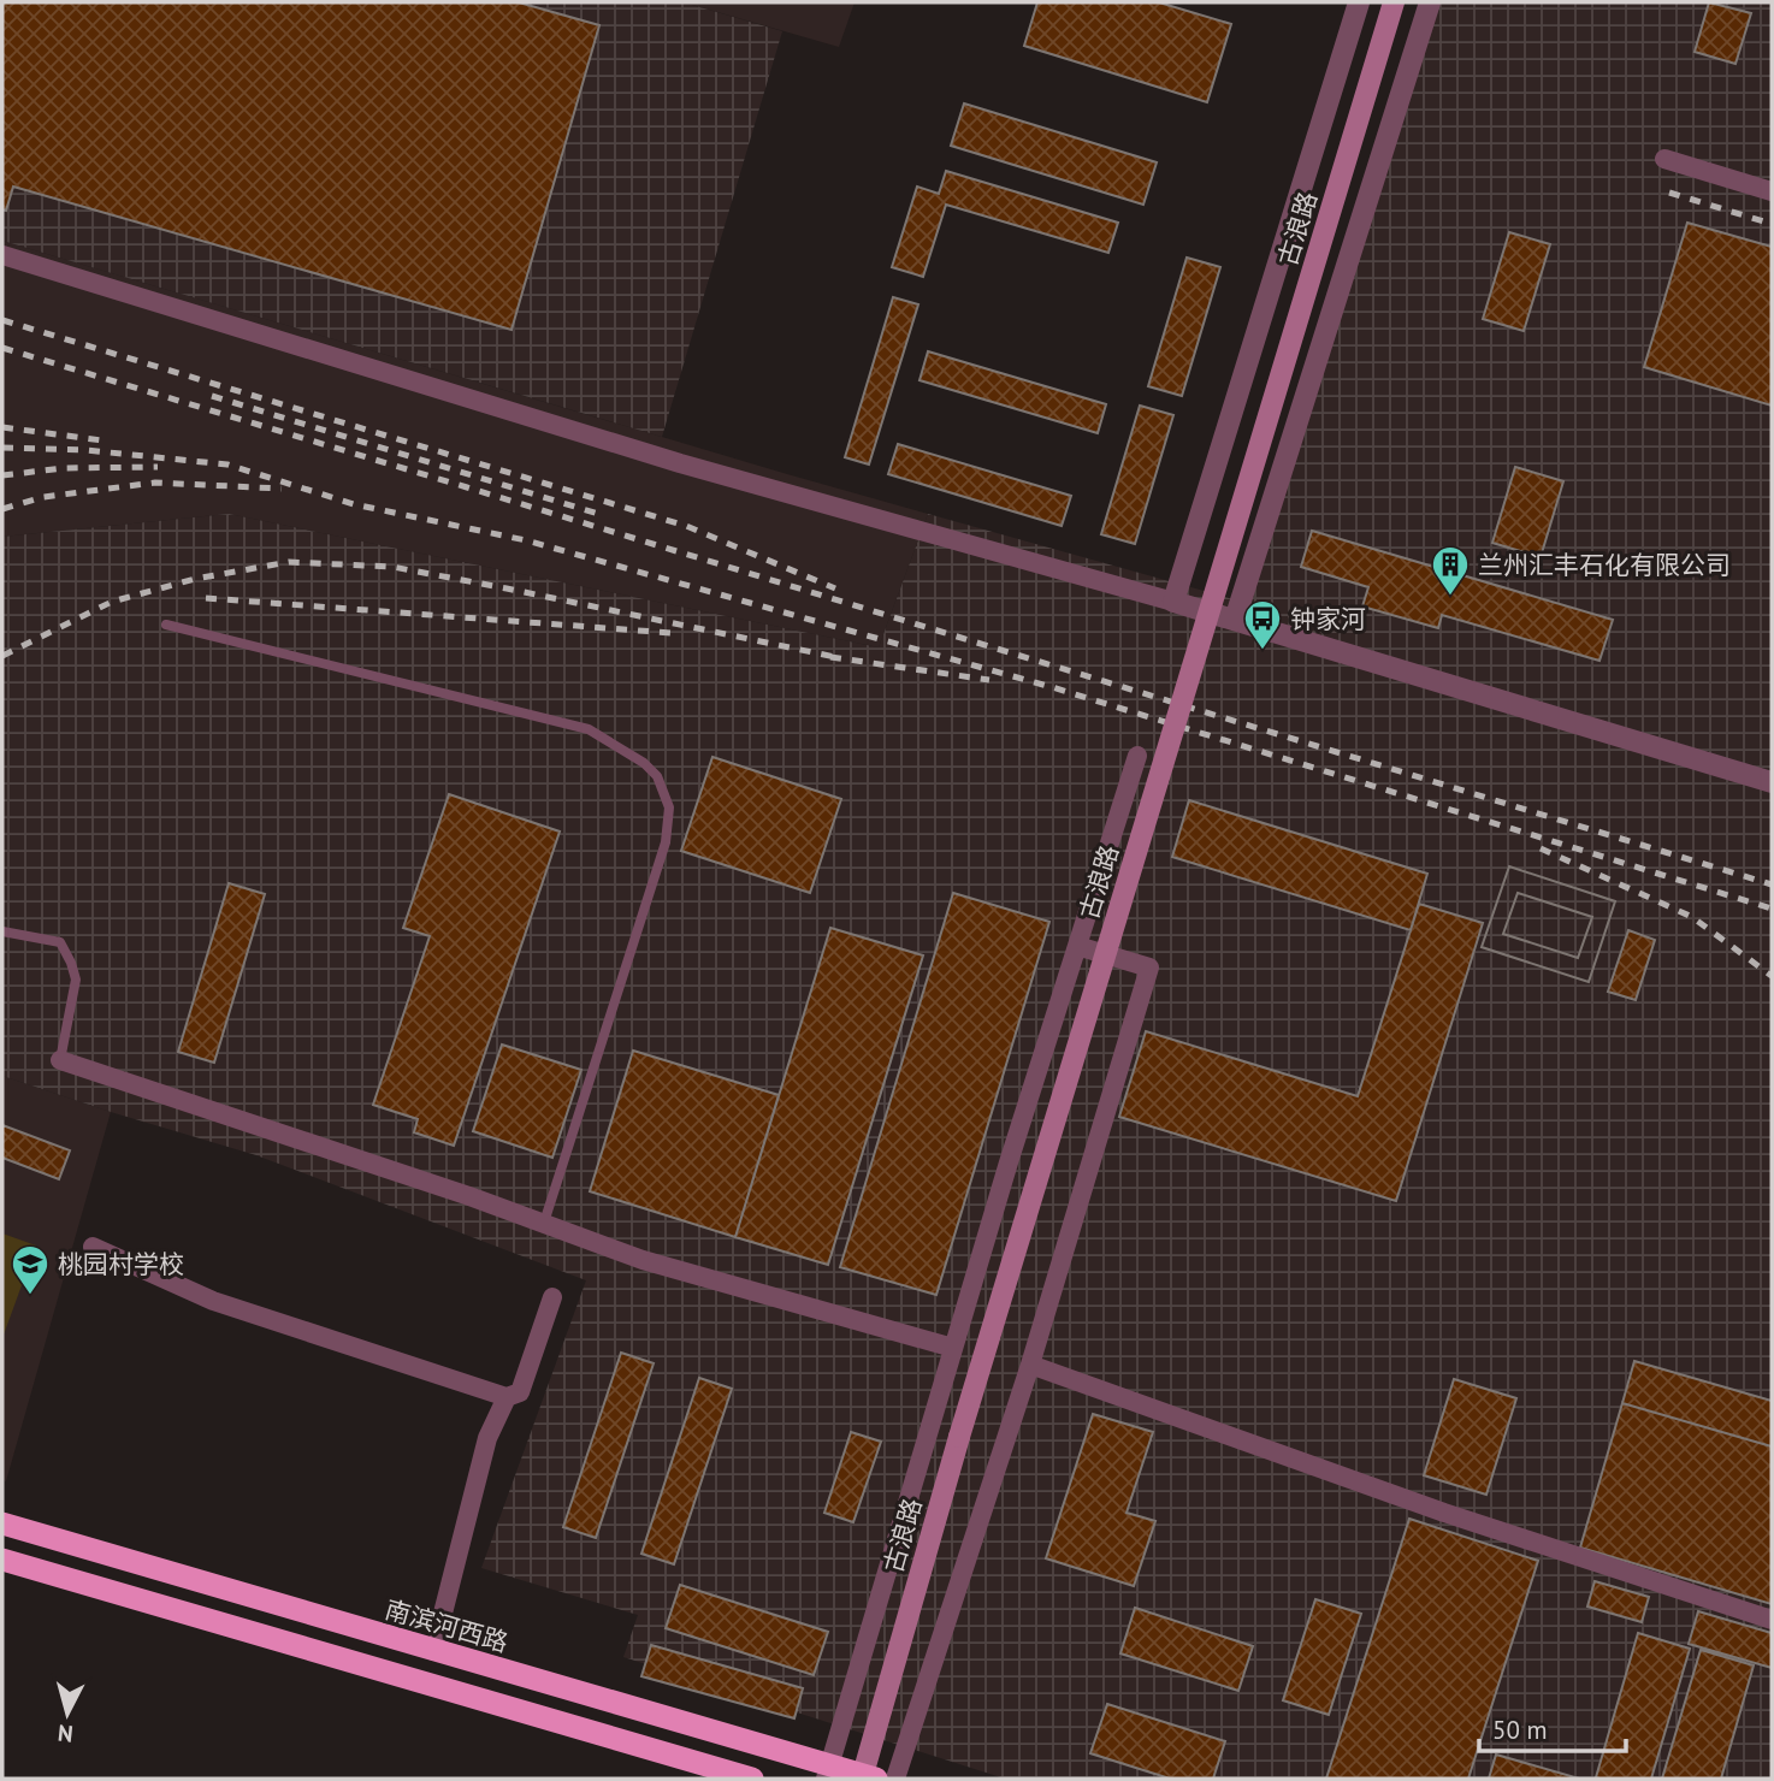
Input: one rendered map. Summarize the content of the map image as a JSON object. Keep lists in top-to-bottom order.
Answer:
{
  "streets": {
    "highway": ["南滨河西路"],
    "main road": ["古浪路"]
  },
  "crossings": [
    ["古浪路", "南滨河西路"]
  ],
  "places": {
    "building": ["兰州汇丰石化有限公司"],
    "bus stop": ["钟家河"],
    "school or university": ["桃园村学校"]
  },
  "scale_bar": "50 m",
  "north": "bottom"
}
